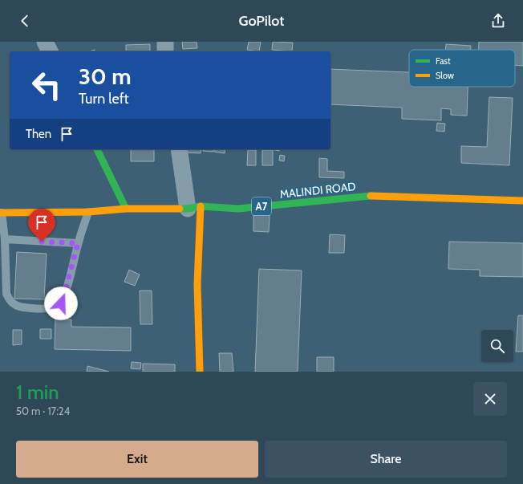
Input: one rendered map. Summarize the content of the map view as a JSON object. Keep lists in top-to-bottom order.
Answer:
{
  "streets": {
    "main road": ["MALINDI ROAD", "A7"]
  },
  "legend": ["Fast", "Slow"],
  "page": {
    "header": "GoPilot",
    "turn": ["30 m", "Turn left"],
    "then": "Then",
    "heading": ["1 min", "50 m · 17:24"],
    "buttons": ["Exit", "Share"]
  }
}
